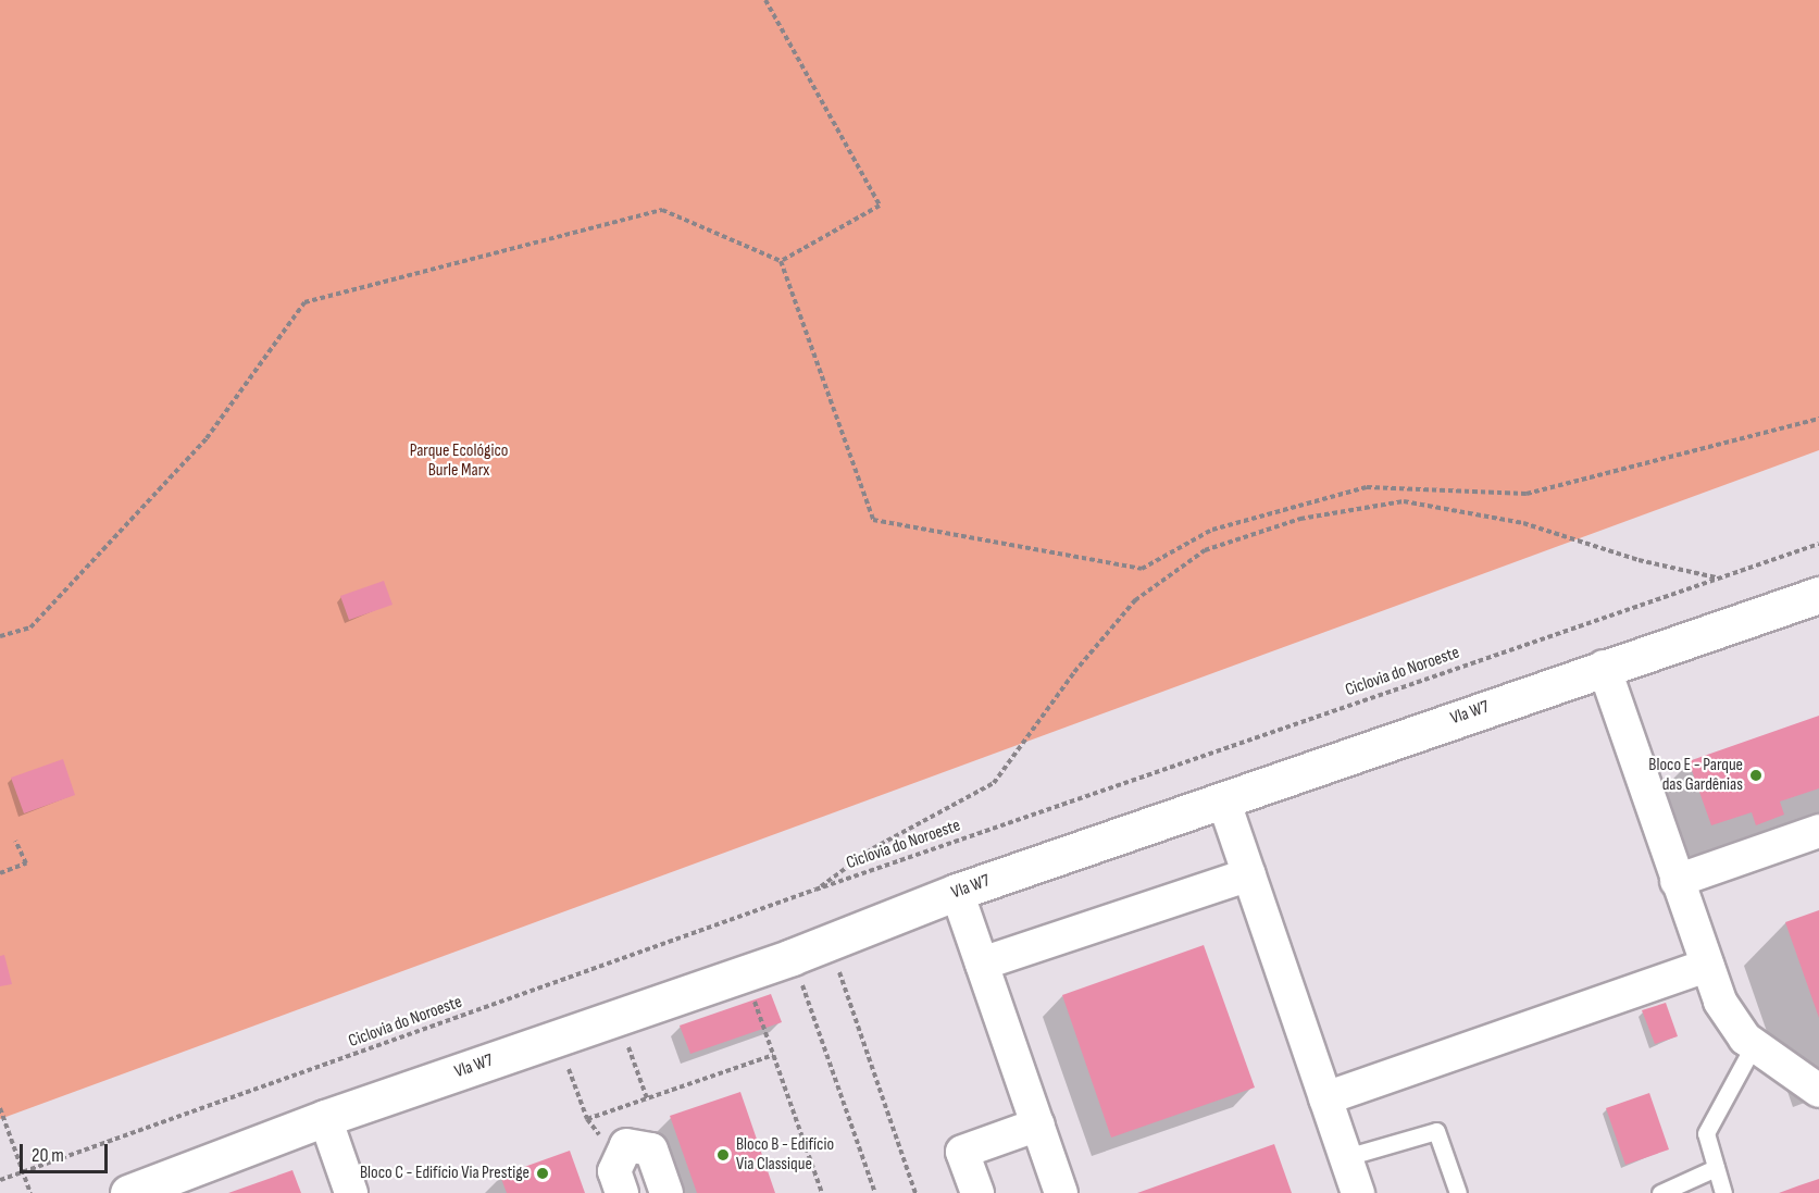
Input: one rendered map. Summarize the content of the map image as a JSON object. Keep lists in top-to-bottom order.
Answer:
{
  "streets": {
    "main road": ["Vla W7"],
    "path": ["Ciclovia do Noroeste"]
  },
  "parks": ["Parque Ecológico Burle Marx"],
  "places": ["Bloco E - Parque das Gardênias", "Bloco B - Edifício Via Classique", "Bloco C - Edifício Via Prestige"],
  "scale_bar": "20 m"
}
